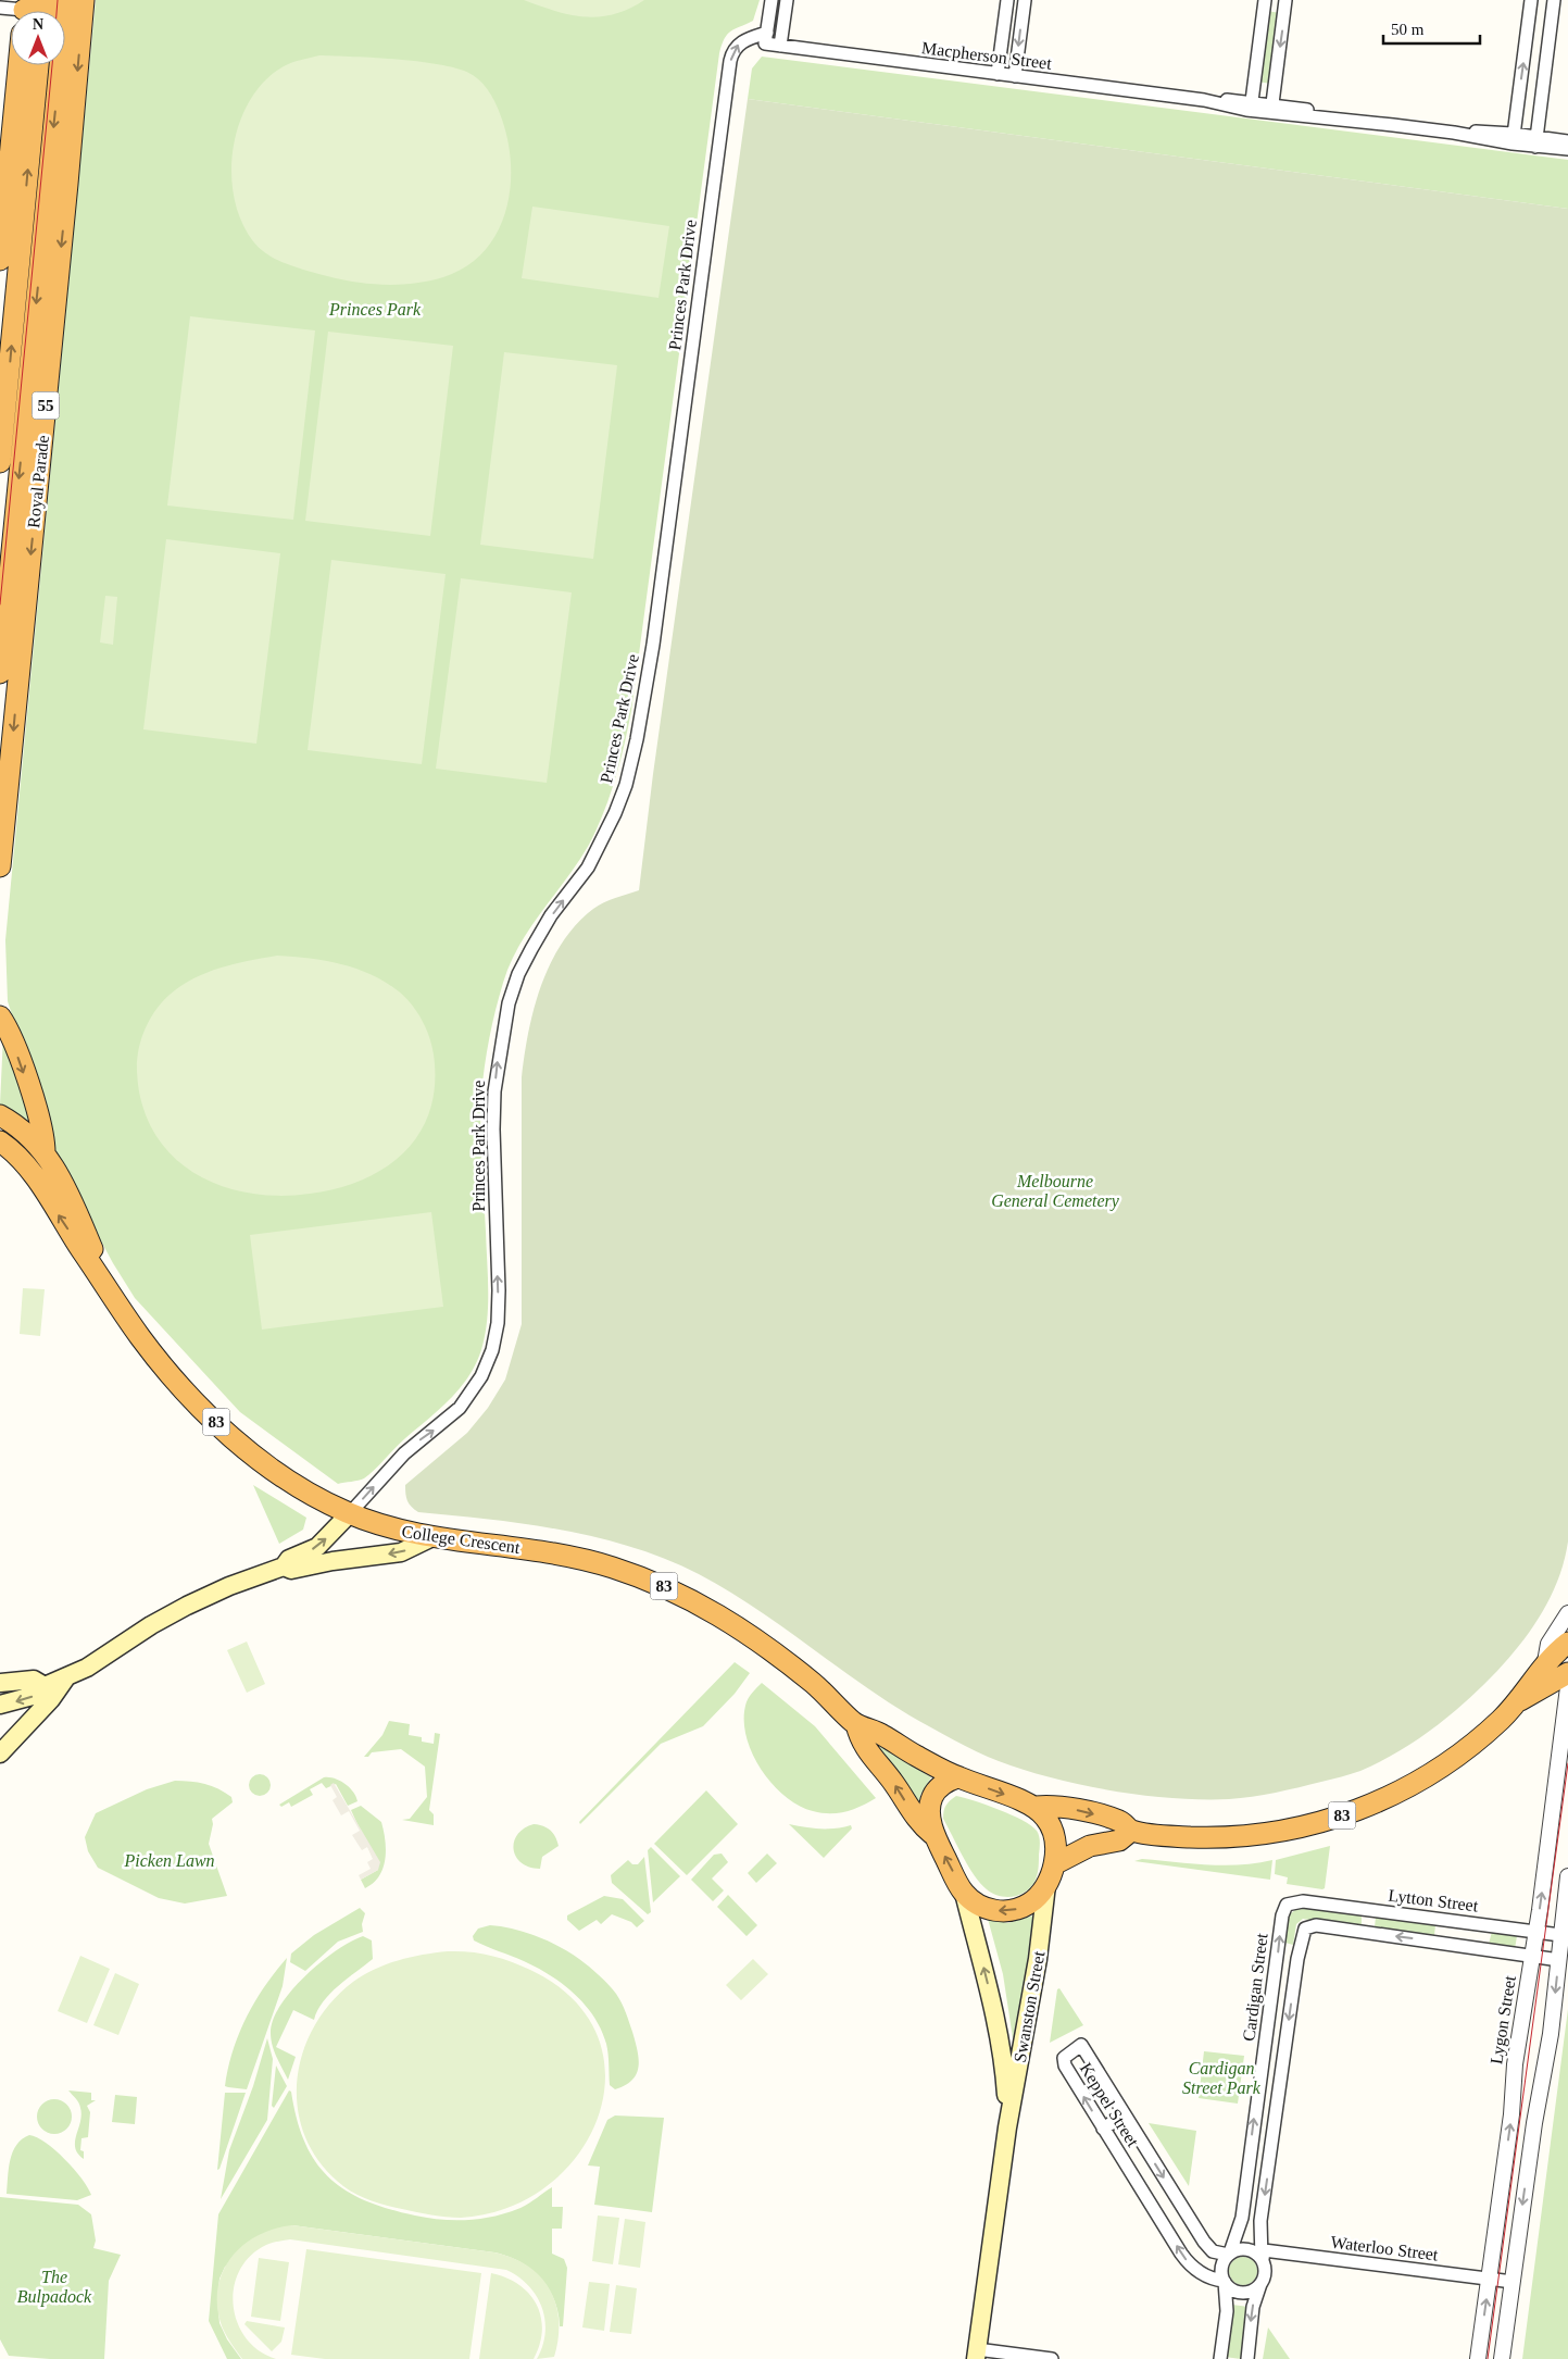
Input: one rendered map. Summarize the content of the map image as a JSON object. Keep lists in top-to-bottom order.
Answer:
{
  "streets": {
    "highway": [
      "55",
      "Royal Parade",
      "83",
      "College Crescent"
    ],
    "main road": ["Swanston Street"],
    "street": [
      "Macpherson Street",
      "Princes Park Drive",
      "Lytton Street",
      "Cardigan Street",
      "Lygon Street",
      "Keppel Street",
      "Waterloo Street"
    ]
  },
  "crossings": [
    ["Macpherson Street", "Princes Park Drive"],
    ["Princes Park Drive", "83"],
    ["Princes Park Drive", "College Crescent"],
    ["83", "College Crescent"],
    ["83", "Swanston Street"],
    ["College Crescent", "Swanston Street"],
    ["Lytton Street", "Cardigan Street"],
    ["Lytton Street", "Lygon Street"],
    ["Cardigan Street", "Keppel Street"],
    ["Cardigan Street", "Waterloo Street"],
    ["Lygon Street", "Waterloo Street"],
    ["Keppel Street", "Waterloo Street"]
  ],
  "one_way": ["Princes Park Drive"],
  "parks": [
    "Princes Park",
    "Melbourne General Cemetery",
    "Picken Lawn",
    "Cardigan Street Park",
    "The Bulpadock"
  ],
  "scale_bar": "50 m",
  "north": "top"
}
